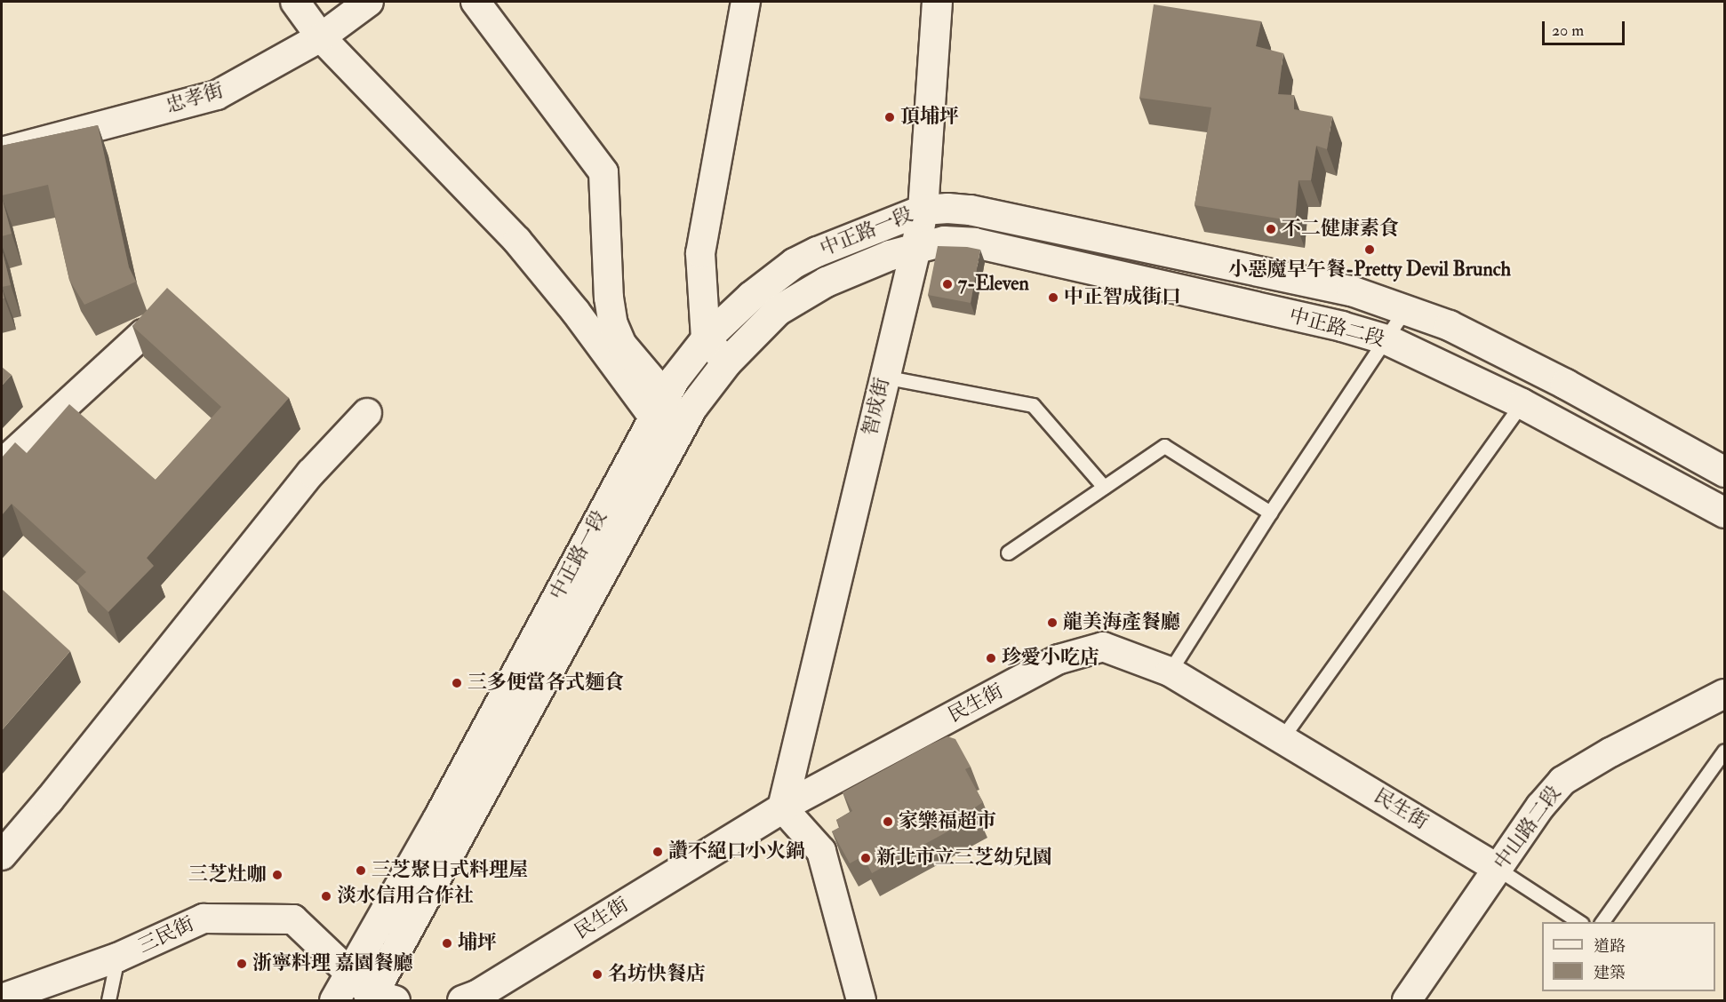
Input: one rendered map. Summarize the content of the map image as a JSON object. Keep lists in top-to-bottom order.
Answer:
{
  "streets": {
    "main road": [
      "中正路一段",
      "中正路二段",
      "智成街",
      "民生街"
    ],
    "street": ["忠孝街", "中山路二段", "三民街"]
  },
  "crossings": [
    ["中正路一段", "中正路二段"],
    ["中正路一段", "智成街"],
    ["中正路一段", "三民街"],
    ["中正路二段", "智成街"],
    ["智成街", "民生街"],
    ["民生街", "中山路二段"]
  ],
  "places": [
    "頂埔坪",
    "不二健康素食",
    "小惡魔早午餐-Pretty Devil Brunch",
    "7-Eleven",
    "中正智成街口",
    "龍美海產餐廳",
    "珍愛小吃店",
    "三多便當各式麵食",
    "家樂福超市",
    "讚不絕口小火鍋",
    "新北市立三芝幼兒園",
    "三芝聚日式料理屋",
    "三芝灶咖",
    "淡水信用合作社",
    "埔坪",
    "浙寧料理 嘉園餐廳",
    "名坊快餐店"
  ],
  "legend": ["道路", "建築"],
  "scale_bar": "20 m"
}
